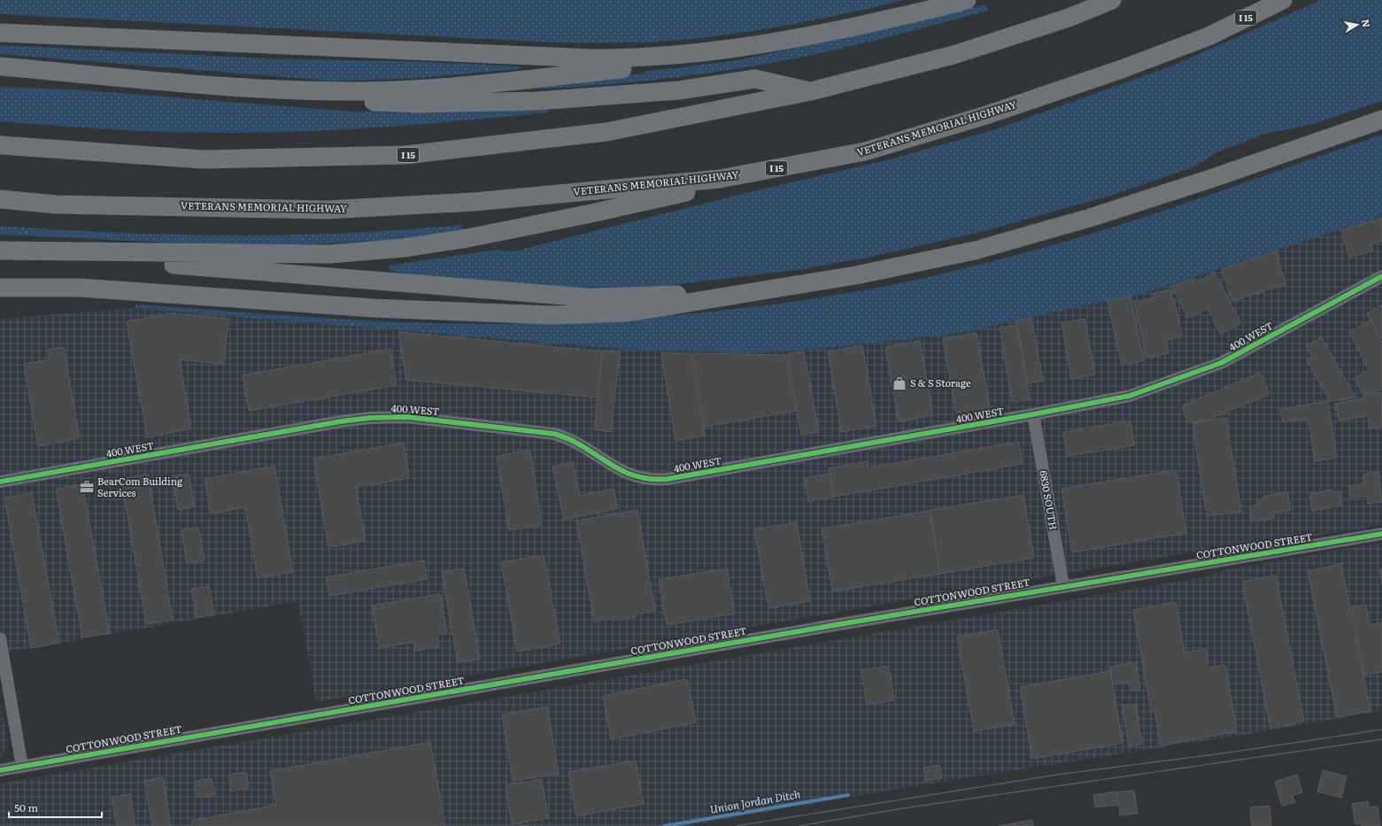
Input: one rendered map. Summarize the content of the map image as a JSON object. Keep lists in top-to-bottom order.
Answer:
{
  "streets": {
    "highway": ["I 15", "VETERANS MEMORIAL HIGHWAY"],
    "street": ["400 WEST", "6830 SOUTH", "COTTONWOOD STREET"]
  },
  "crossings": [
    ["400 WEST", "6830 SOUTH"],
    ["6830 SOUTH", "COTTONWOOD STREET"]
  ],
  "water": ["Union Jordan Ditch"],
  "places": {
    "shop": ["S & S Storage"],
    "office": ["BearCom Building Services"]
  },
  "scale_bar": "50 m",
  "north": "right"
}
